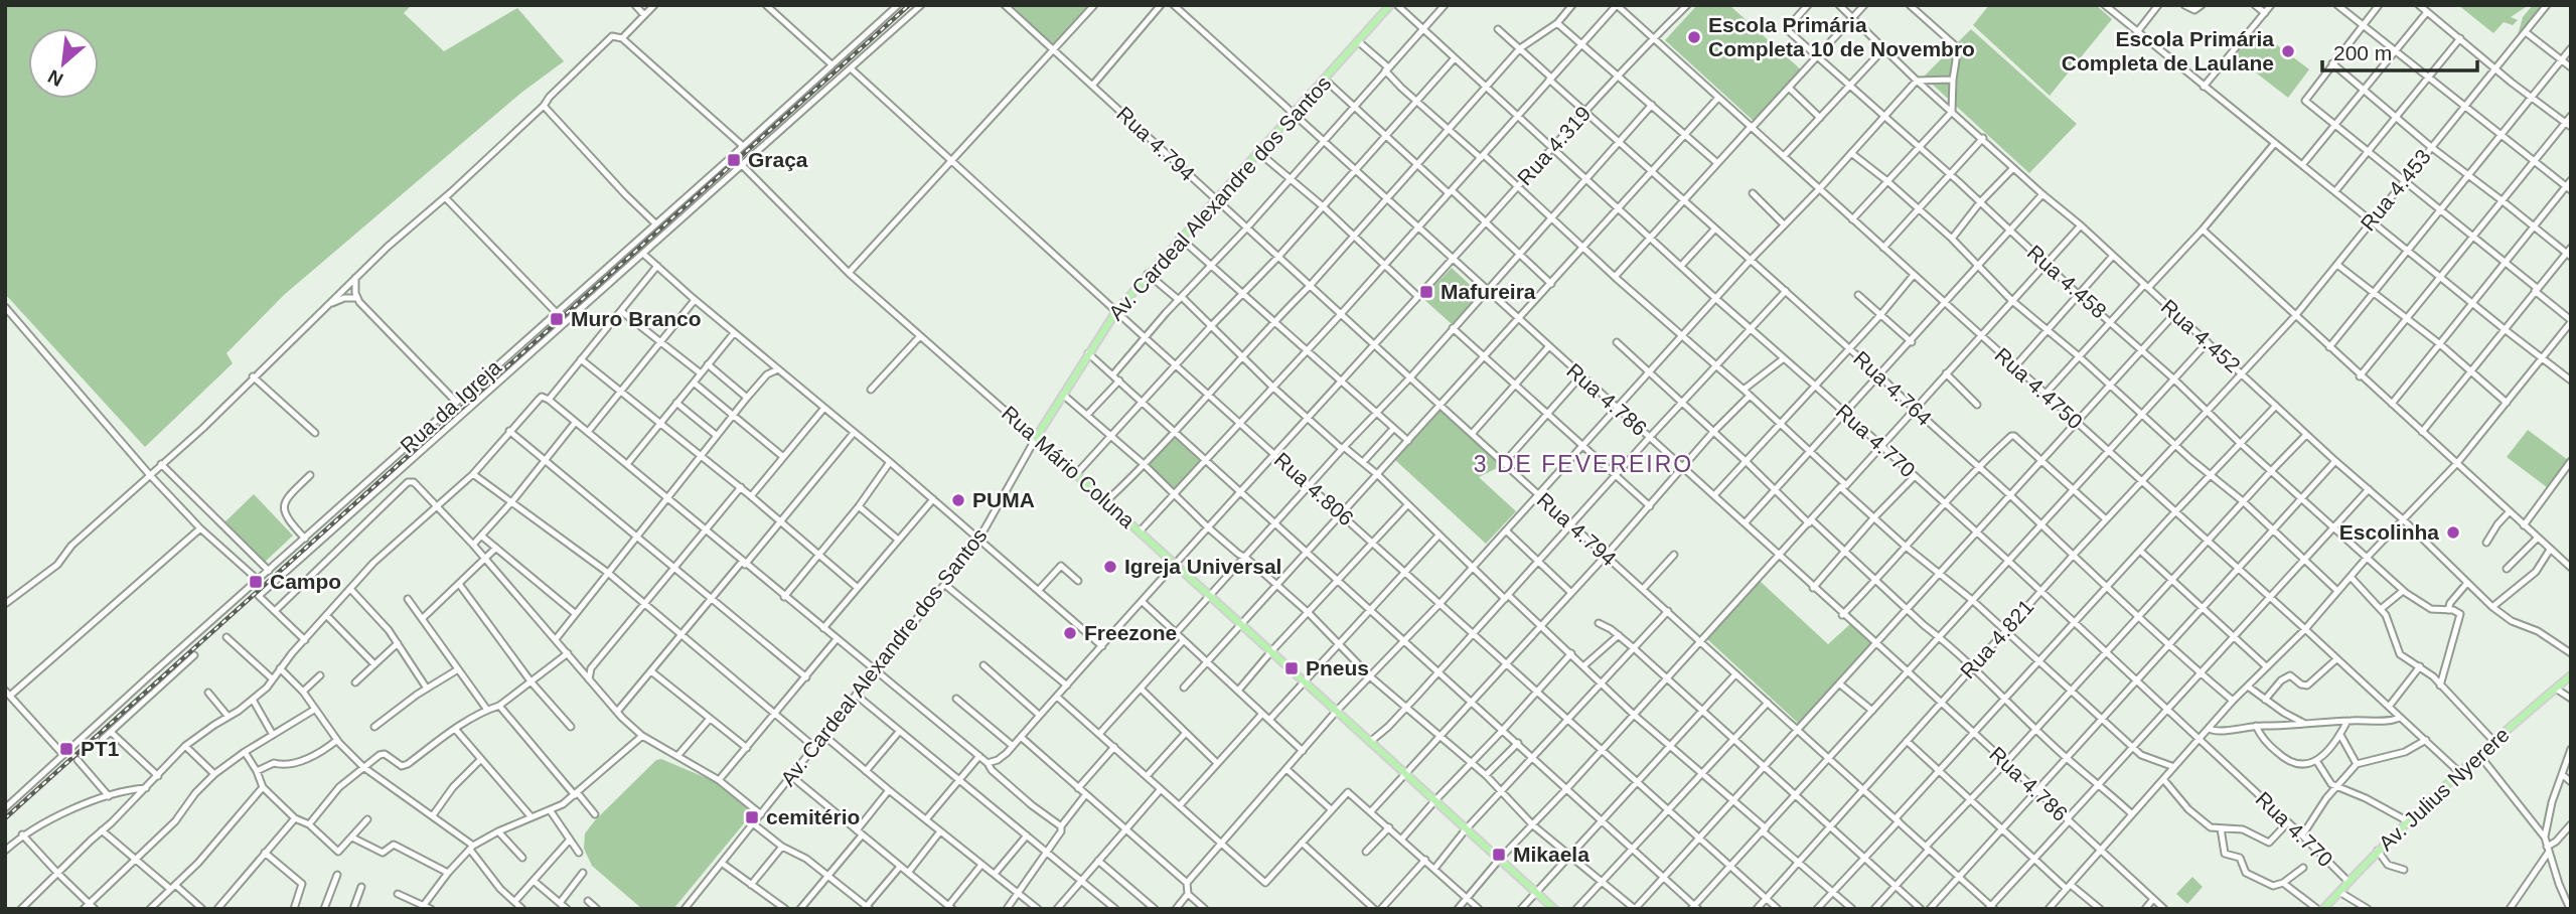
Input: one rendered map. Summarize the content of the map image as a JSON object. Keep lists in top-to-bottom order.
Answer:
{
  "streets": {
    "main road": ["Av. Cardeal Alexandre dos Santos", "Rua Mário Coluna", "Av. Julius Nyerere"],
    "street": [
      "Rua 4.794",
      "Rua 4.319",
      "Rua 4.453",
      "Rua 4.458",
      "Rua 4.452",
      "Rua 4.764",
      "Rua 4.4750",
      "Rua 4.786",
      "Rua da Igreja",
      "Rua 4.770",
      "Rua 4.806",
      "Rua 4.821"
    ]
  },
  "crossings": [
    ["Rua 4.794", "Rua 4.319"],
    ["Rua 4.794", "Av. Cardeal Alexandre dos Santos"],
    ["Rua 4.794", "Rua 4.821"],
    ["Rua 4.319", "Rua 4.764"],
    ["Rua 4.319", "Rua 4.4750"],
    ["Rua 4.319", "Rua 4.786"],
    ["Rua 4.319", "Rua 4.770"],
    ["Rua 4.319", "Rua Mário Coluna"],
    ["Rua 4.319", "Rua 4.806"],
    ["Rua 4.453", "Rua 4.452"],
    ["Rua 4.453", "Rua 4.821"],
    ["Av. Cardeal Alexandre dos Santos", "Rua 4.786"],
    ["Av. Cardeal Alexandre dos Santos", "Rua Mário Coluna"],
    ["Av. Cardeal Alexandre dos Santos", "Rua 4.806"],
    ["Rua 4.458", "Rua 4.821"],
    ["Rua 4.452", "Rua 4.821"],
    ["Rua 4.764", "Rua 4.821"],
    ["Rua 4.4750", "Rua 4.821"],
    ["Rua 4.4750", "Av. Julius Nyerere"],
    ["Rua 4.786", "Rua 4.821"],
    ["Rua da Igreja", "Rua Mário Coluna"],
    ["Rua da Igreja", "Rua 4.806"],
    ["Rua 4.770", "Rua 4.821"],
    ["Rua 4.770", "Av. Julius Nyerere"],
    ["Rua 4.806", "Rua 4.821"]
  ],
  "districts": ["3 DE FEVEREIRO"],
  "places": {
    "other": [
      "Escola Primária Completa 10 de Novembro",
      "Escola Primária Completa de Laulane",
      "PUMA",
      "Escolinha",
      "Igreja Universal",
      "Freezone"
    ],
    "transit": [
      "Graça",
      "Mafureira",
      "Muro Branco",
      "Campo",
      "Pneus",
      "PT1",
      "cemitério",
      "Mikaela"
    ]
  },
  "scale_bar": "200 m",
  "north": "bottom left"
}
